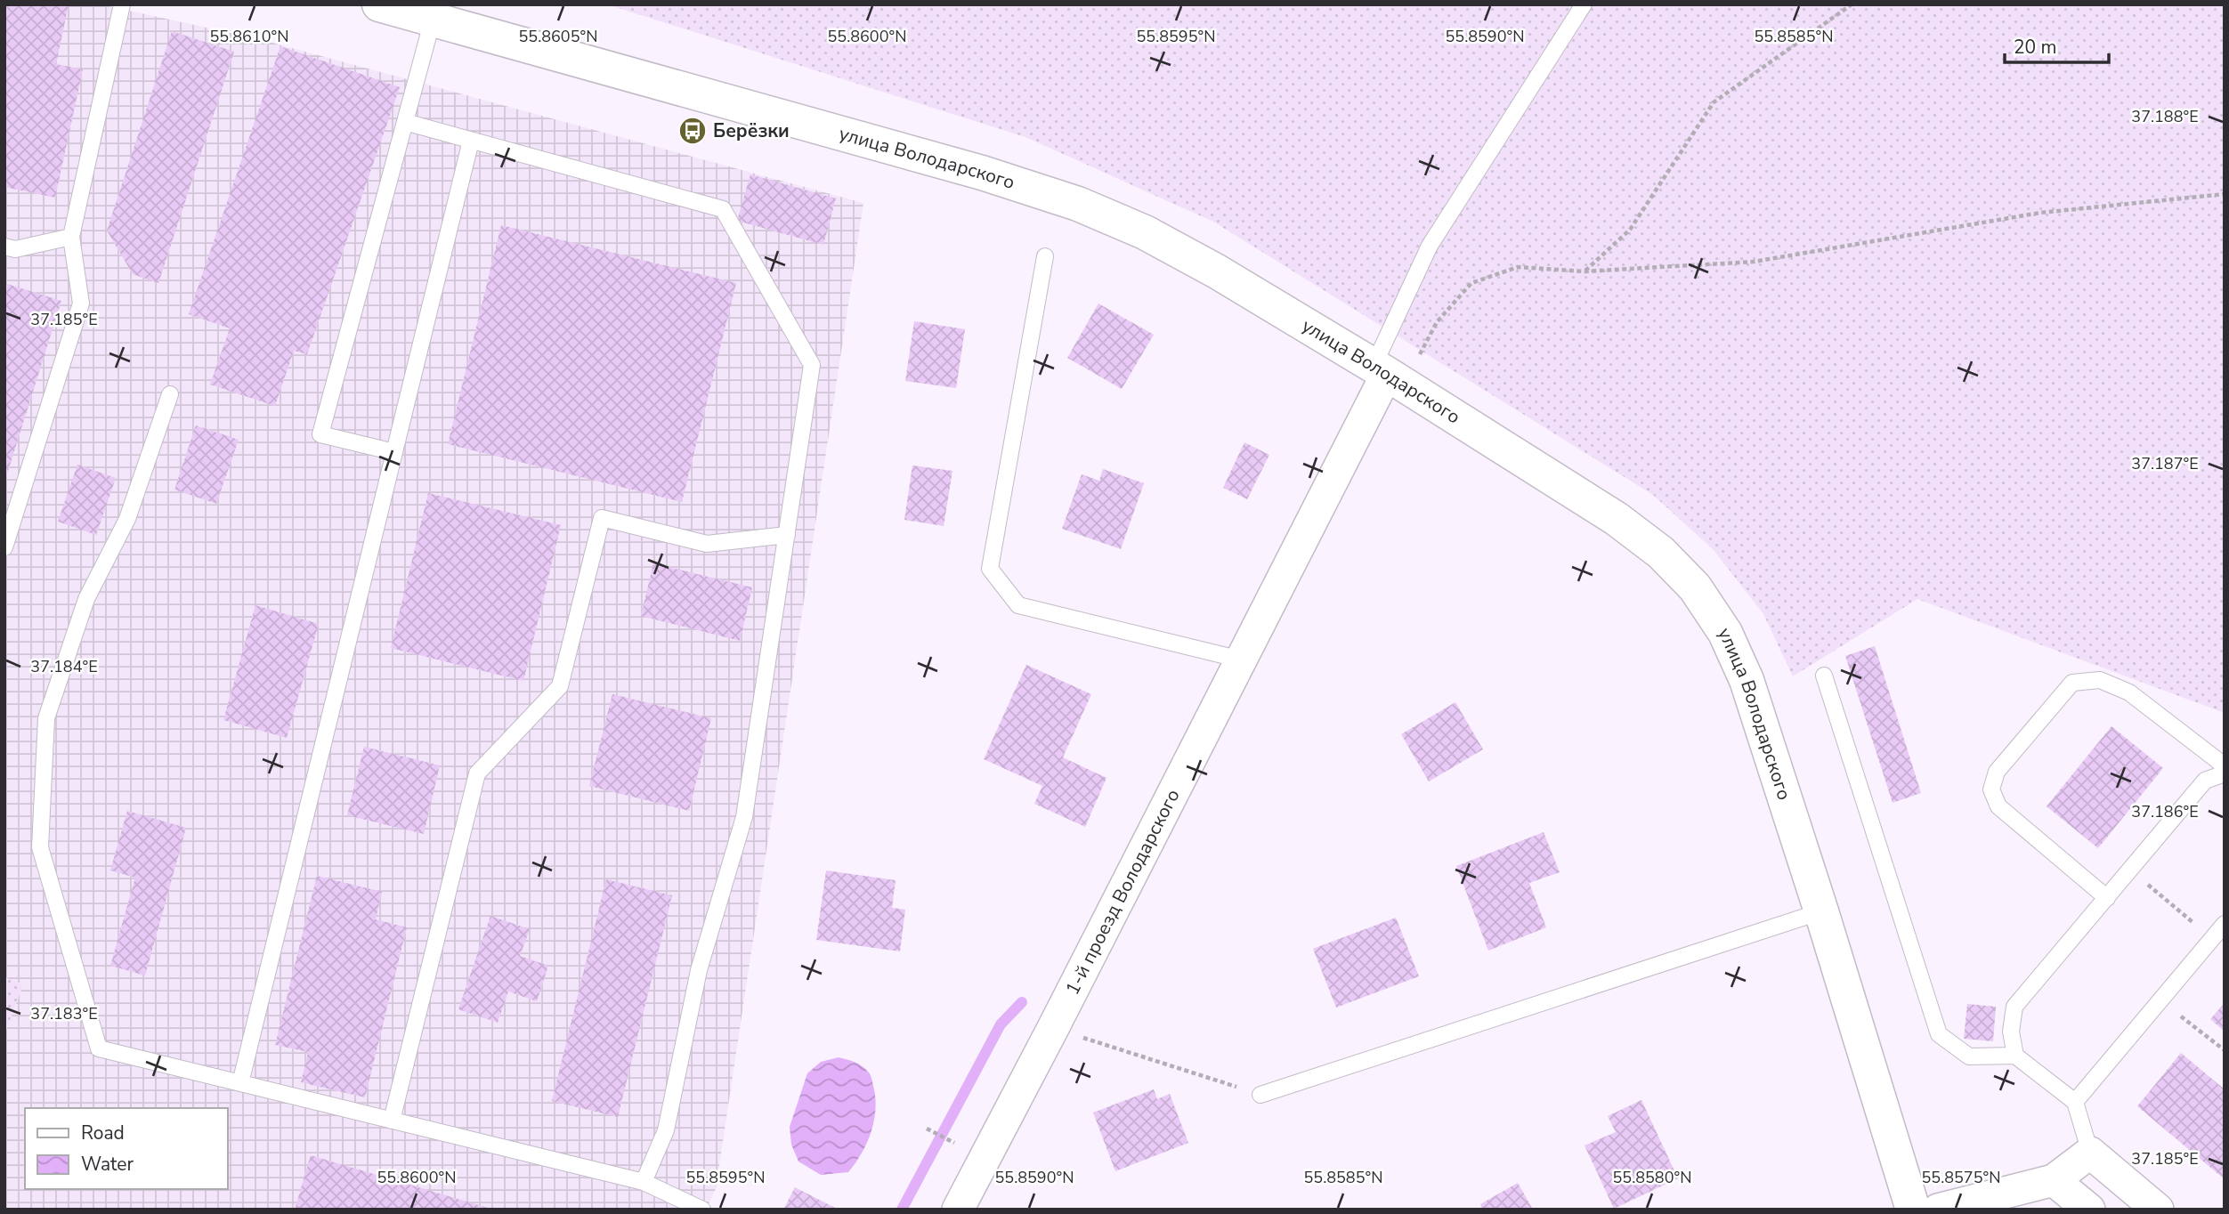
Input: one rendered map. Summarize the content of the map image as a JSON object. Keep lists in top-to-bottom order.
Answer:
{
  "streets": {
    "street": ["улица Володарского", "1-й проезд Володарского"]
  },
  "crossings": [
    ["улица Володарского", "1-й проезд Володарского"]
  ],
  "places": {
    "bus stop": ["Берёзки"]
  },
  "legend": ["Road", "Water"],
  "scale_bar": "20 m",
  "coordinates": [
    "55.8610°N",
    "55.8605°N",
    "55.8600°N",
    "55.8595°N",
    "55.8590°N",
    "55.8585°N",
    "37.188°E",
    "37.185°E",
    "37.187°E",
    "37.184°E",
    "37.186°E",
    "37.183°E",
    "55.8580°N",
    "55.8575°N"
  ]
}
